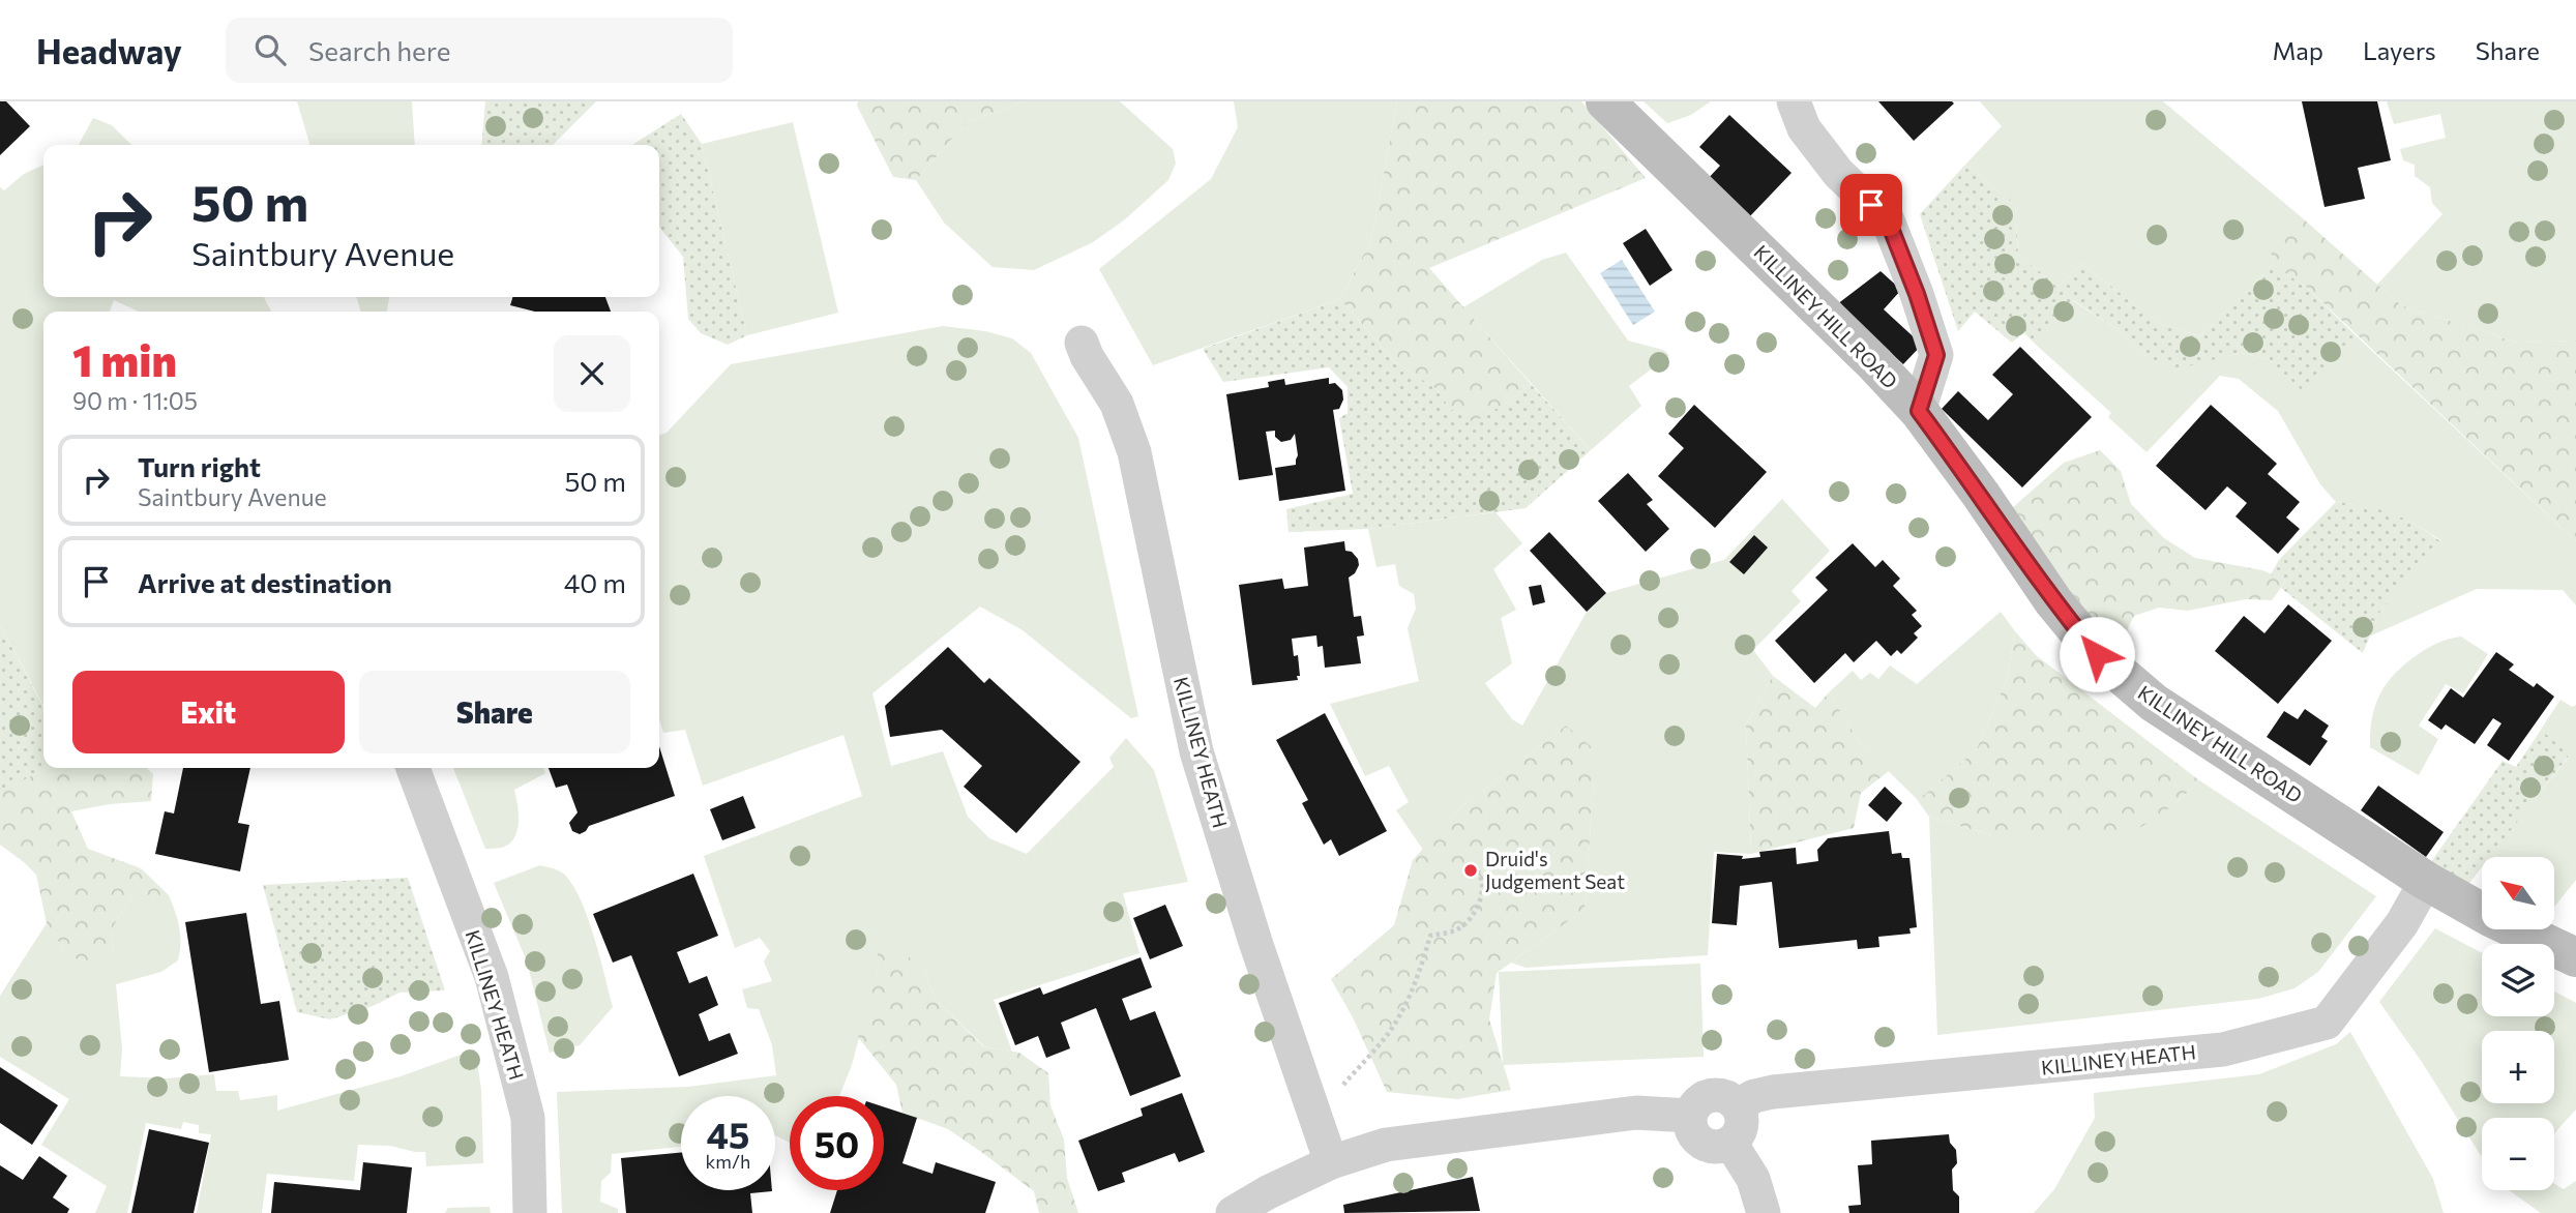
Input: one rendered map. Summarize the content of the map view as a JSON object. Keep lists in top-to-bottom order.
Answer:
{
  "streets": {
    "main road": ["KILLINEY HILL ROAD"],
    "street": ["KILLINEY HEATH"]
  },
  "crossings": [
    ["KILLINEY HILL ROAD", "KILLINEY HEATH"]
  ],
  "places": ["Druid's Judgement Seat"],
  "north": "top left",
  "page": {
    "header": "Headway",
    "search": "Search here",
    "nav": ["Map", "Layers", "Share"],
    "turn": ["50 m", "Saintbury Avenue"],
    "heading": ["1 min", "90 m · 11:05"],
    "list": [
      {
        "name": "Turn right",
        "note": "Saintbury Avenue",
        "value": "50 m"
      },
      {
        "name": "Arrive at destination",
        "value": "40 m"
      }
    ],
    "buttons": ["Exit", "Share"],
    "map_buttons": ["+", "−"],
    "speed": "45 km/h",
    "limit": "50"
  }
}
